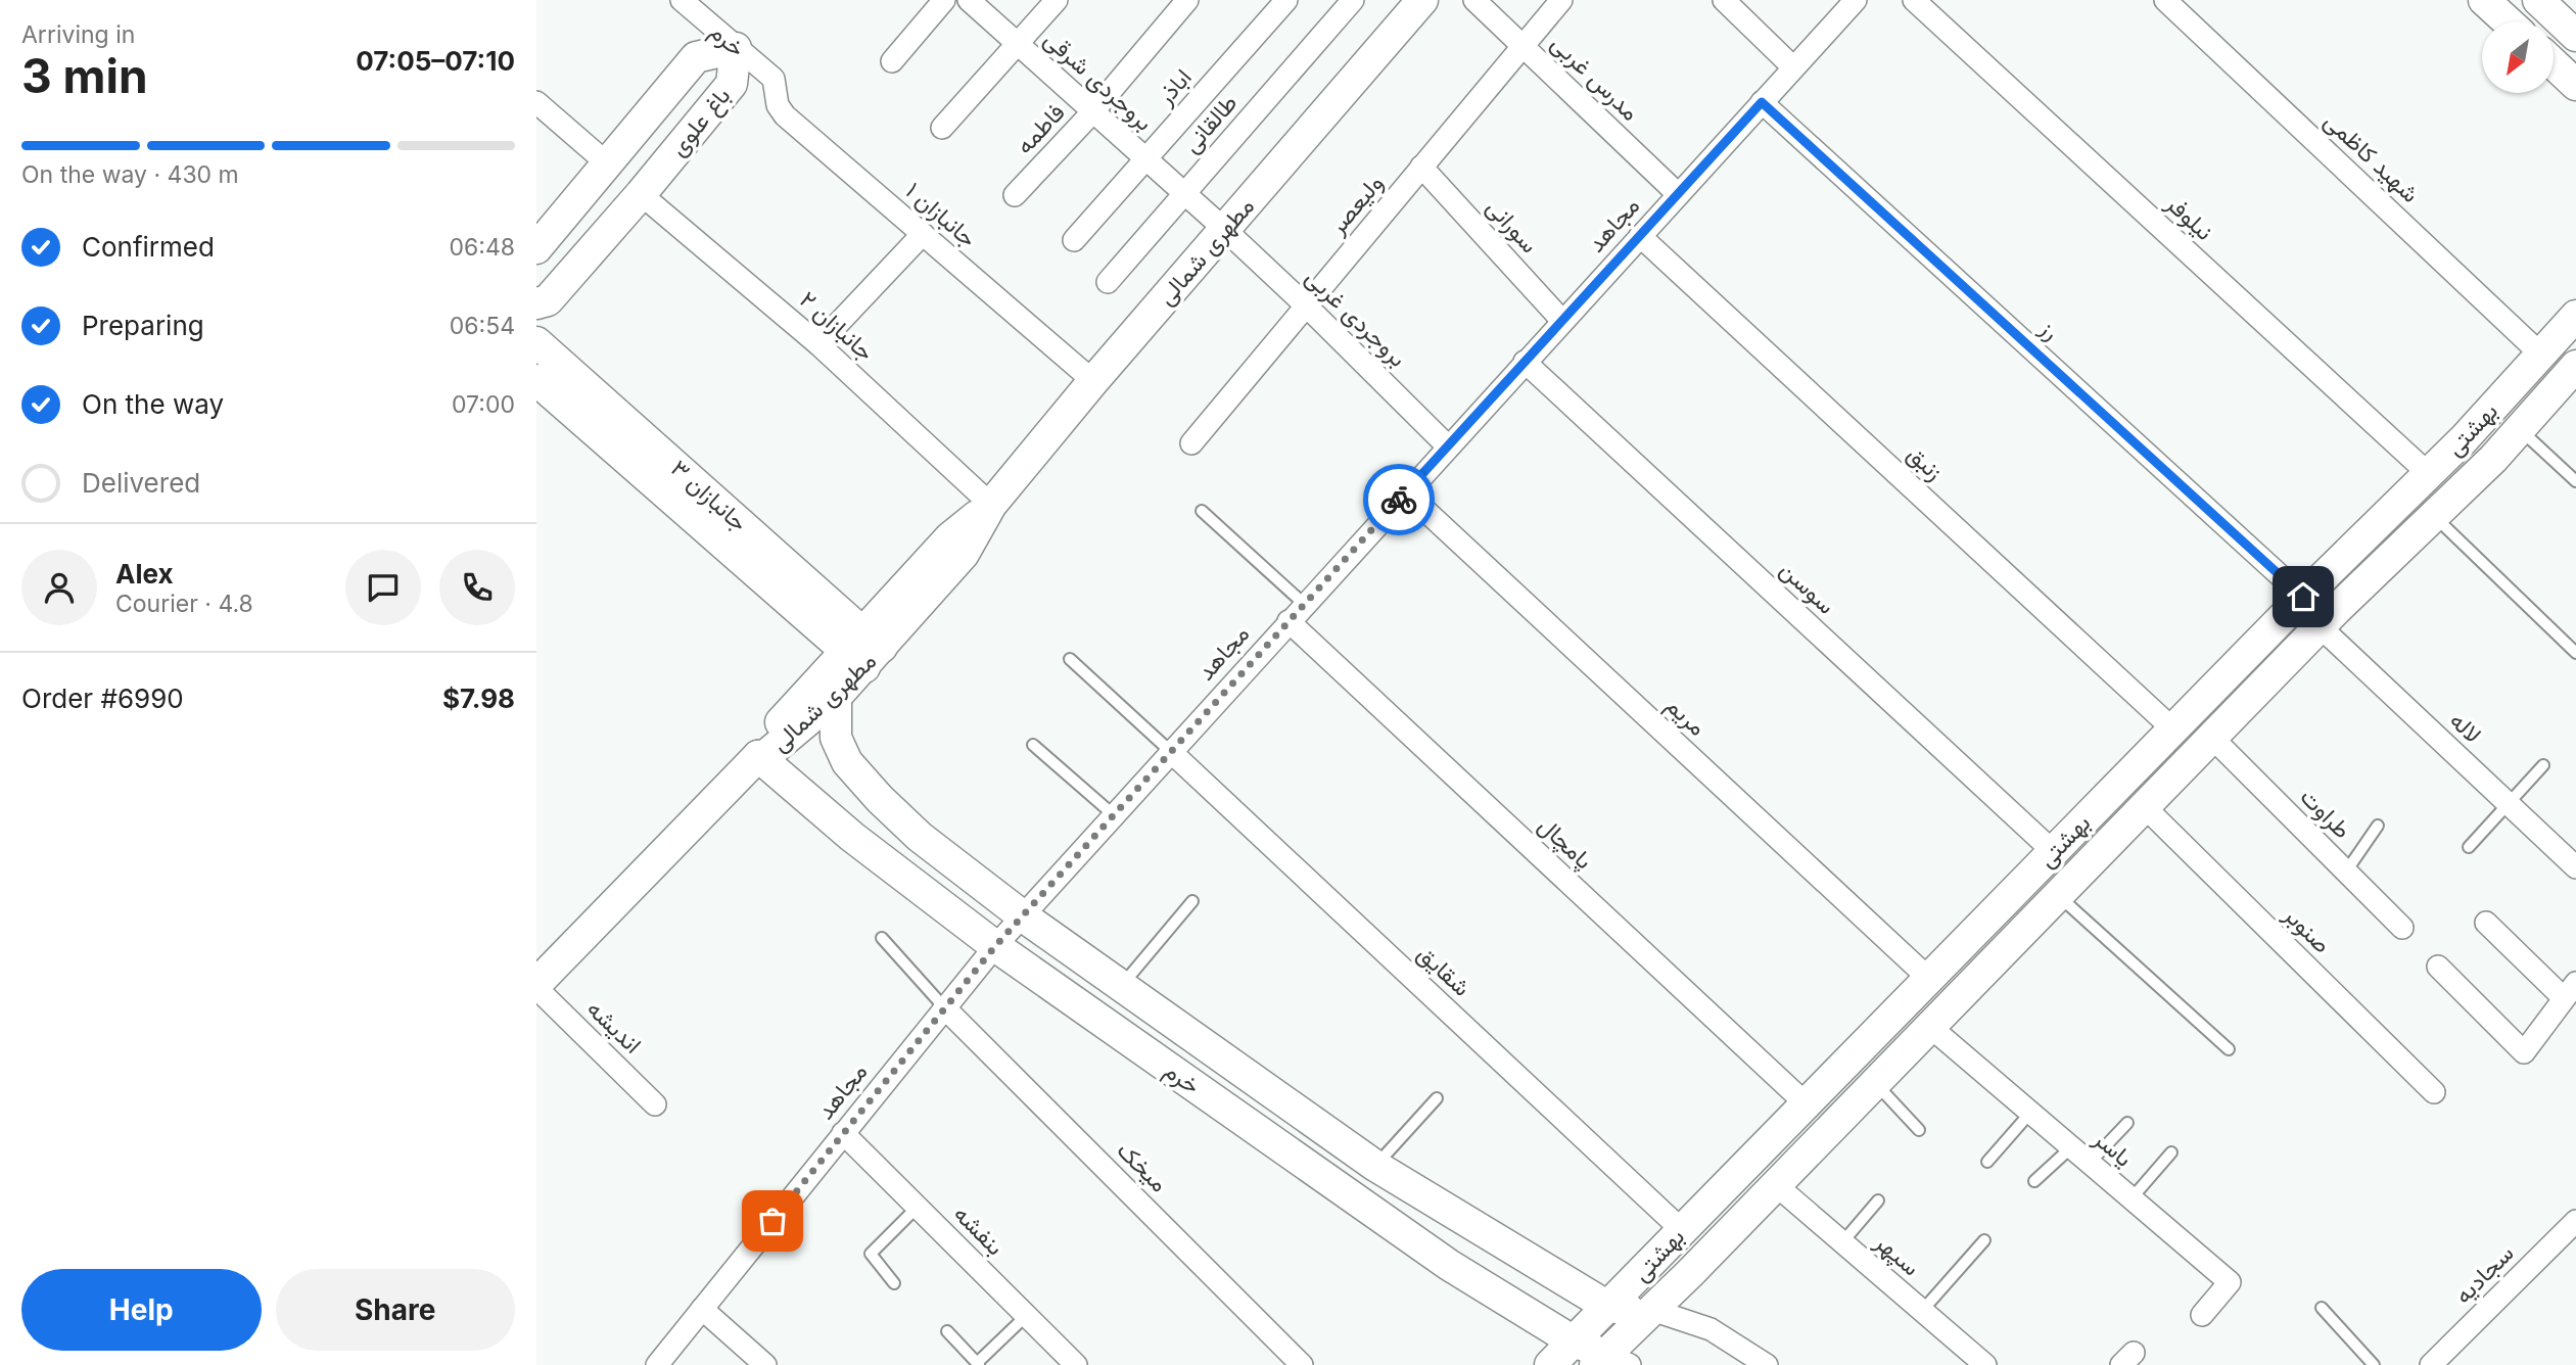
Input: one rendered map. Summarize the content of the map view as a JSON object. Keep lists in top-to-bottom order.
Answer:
{
  "streets": {
    "street": [
      "خرم",
      "مدرس غربی",
      "بروجردی شرقی",
      "اباذر",
      "باغ علوی",
      "طالقانی",
      "فاطمه",
      "شهید کاظمی",
      "ولیعصر",
      "جانبازان ۱",
      "نیلوفر",
      "مجاهد",
      "سورانی",
      "مطهری شمالی",
      "بروجردی غربی",
      "جانبازان ۲",
      "رز",
      "بهشتی",
      "زنبق",
      "جانبازان ۳",
      "سوسن",
      "مریم",
      "لاله",
      "طراوت",
      "پامچال",
      "صنوبر",
      "شقایق",
      "اندیشه",
      "یاسر",
      "میخک",
      "بنفشه",
      "سپهر",
      "سجادیه"
    ]
  },
  "crossings": [
    ["خرم", "باغ علوی"],
    ["خرم", "جانبازان ۱"],
    ["خرم", "مجاهد"],
    ["خرم", "مطهری شمالی"],
    ["خرم", "بهشتی"],
    ["مدرس غربی", "ولیعصر"],
    ["مدرس غربی", "مجاهد"],
    ["بروجردی شرقی", "اباذر"],
    ["بروجردی شرقی", "طالقانی"],
    ["بروجردی شرقی", "فاطمه"],
    ["بروجردی شرقی", "مطهری شمالی"],
    ["بروجردی شرقی", "بروجردی غربی"],
    ["باغ علوی", "جانبازان ۲"],
    ["شهید کاظمی", "بهشتی"],
    ["ولیعصر", "سورانی"],
    ["ولیعصر", "بروجردی غربی"],
    ["جانبازان ۱", "مطهری شمالی"],
    ["نیلوفر", "بهشتی"],
    ["مجاهد", "سورانی"],
    ["مجاهد", "بروجردی غربی"],
    ["مجاهد", "رز"],
    ["مجاهد", "زنبق"],
    ["مجاهد", "سوسن"],
    ["مجاهد", "مریم"],
    ["مجاهد", "پامچال"],
    ["مجاهد", "شقایق"],
    ["مجاهد", "میخک"],
    ["مجاهد", "بنفشه"],
    ["مطهری شمالی", "بروجردی غربی"],
    ["مطهری شمالی", "جانبازان ۲"],
    ["مطهری شمالی", "جانبازان ۳"],
    ["رز", "بهشتی"],
    ["بهشتی", "زنبق"],
    ["بهشتی", "سوسن"],
    ["بهشتی", "مریم"],
    ["بهشتی", "لاله"],
    ["بهشتی", "طراوت"],
    ["بهشتی", "پامچال"],
    ["بهشتی", "صنوبر"],
    ["بهشتی", "شقایق"],
    ["بهشتی", "یاسر"],
    ["بهشتی", "سپهر"]
  ],
  "north": "bottom left",
  "page": {
    "heading": ["3 min", "Arriving in", "07:05–07:10"],
    "panel": [
      "Alex",
      "Courier · 4.8",
      "Order #6990",
      "$7.98"
    ],
    "bar": "On the way · 430 m",
    "list": [
      ["Confirmed", "06:48"],
      ["Preparing", "06:54"],
      ["On the way", "07:00"],
      "Delivered"
    ],
    "buttons": ["Help", "Share"]
  }
}
